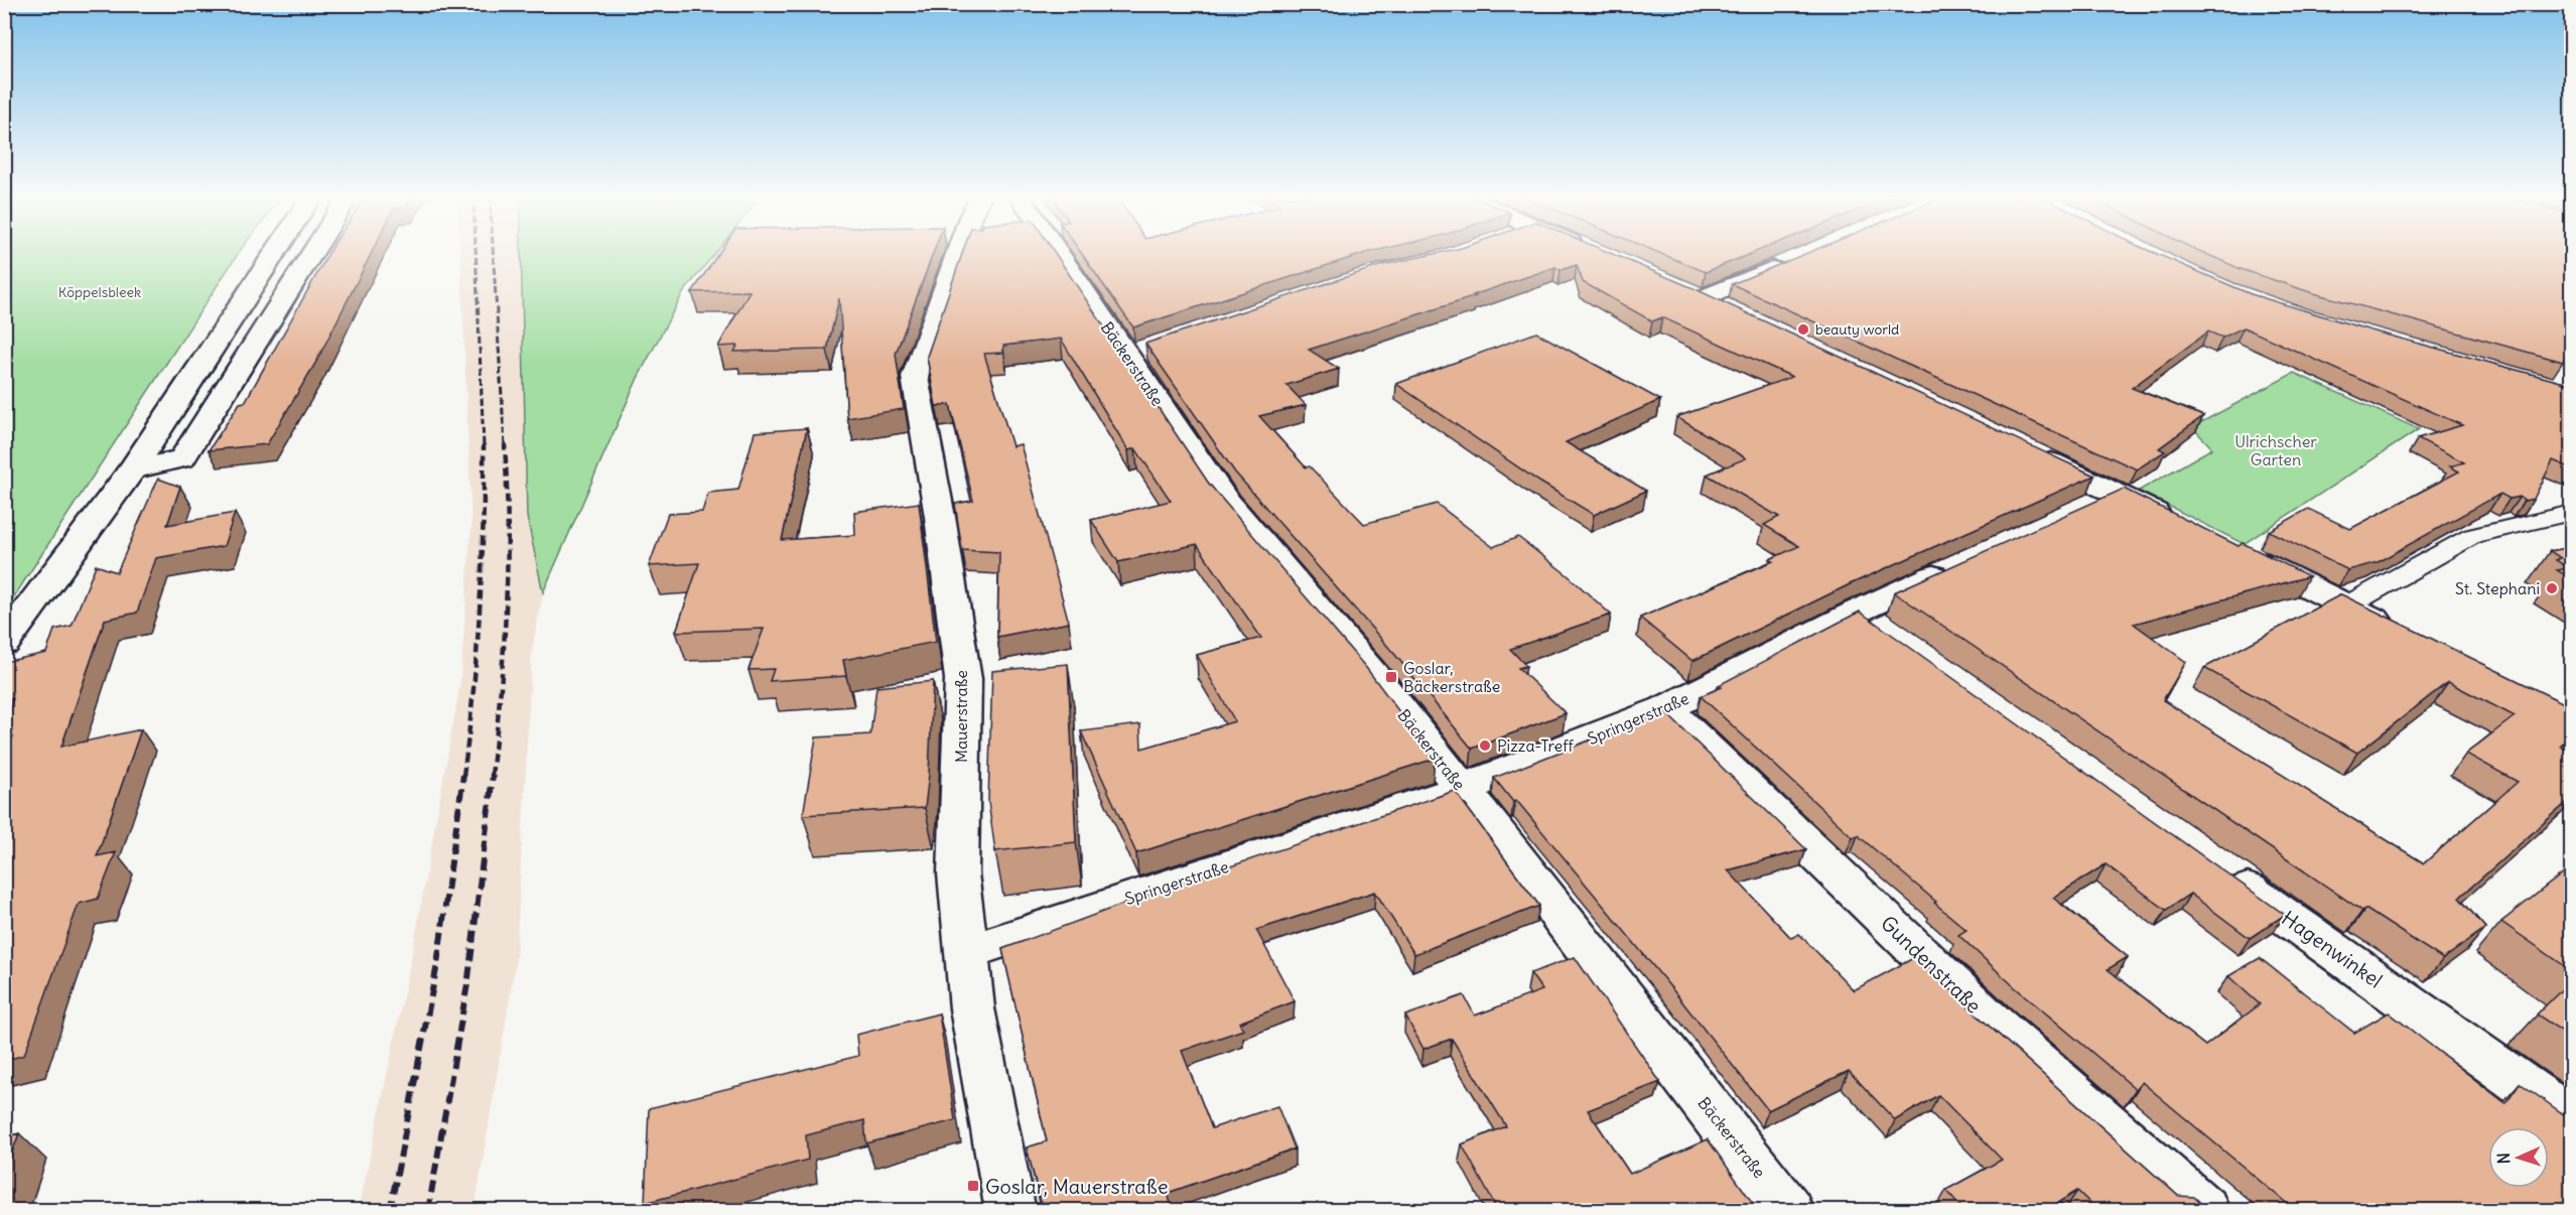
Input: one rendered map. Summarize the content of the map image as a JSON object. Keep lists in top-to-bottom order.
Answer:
{
  "streets": {
    "street": [
      "Bäckerstraße",
      "Mauerstraße",
      "Springerstraße",
      "Hagenwinkel",
      "Gundenstraße"
    ]
  },
  "crossings": [
    ["Bäckerstraße", "Springerstraße"],
    ["Mauerstraße", "Springerstraße"],
    ["Springerstraße", "Gundenstraße"]
  ],
  "parks": ["Köppelsbleek", "Ulrichscher Garten"],
  "places": {
    "other": ["beauty world", "St. Stephani", "Pizza-Treff"],
    "transit": ["Goslar, Bäckerstraße", "Goslar, Mauerstraße"]
  },
  "north": "left"
}
